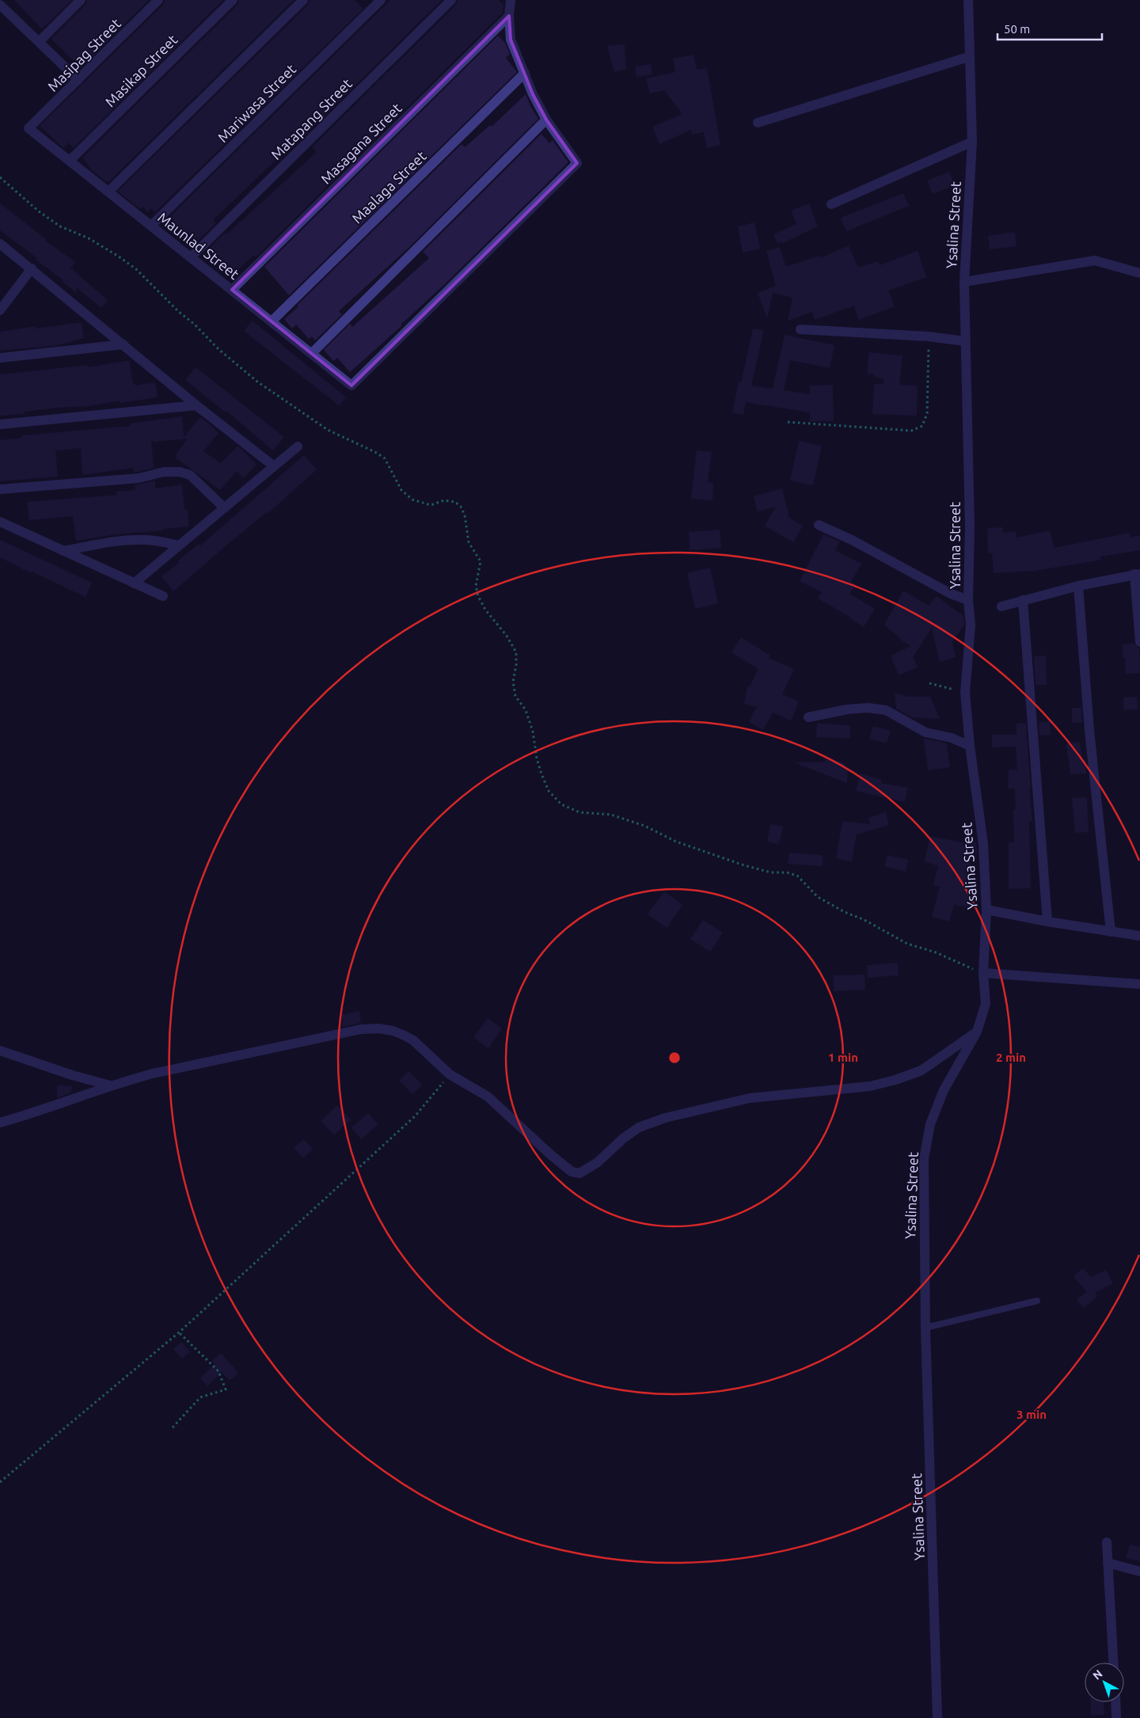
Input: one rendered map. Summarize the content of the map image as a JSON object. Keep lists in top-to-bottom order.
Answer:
{
  "streets": {
    "street": [
      "Masipag Street",
      "Masikap Street",
      "Mariwasa Street",
      "Matapang Street",
      "Masagana Street",
      "Maalaga Street",
      "Ysalina Street",
      "Maunlad Street"
    ]
  },
  "crossings": [
    ["Masipag Street", "Maunlad Street"],
    ["Masikap Street", "Maunlad Street"],
    ["Mariwasa Street", "Maunlad Street"],
    ["Matapang Street", "Maunlad Street"],
    ["Masagana Street", "Maunlad Street"],
    ["Maalaga Street", "Maunlad Street"]
  ],
  "scale_bar": "50 m",
  "north": "top left",
  "rings": ["1 min", "2 min", "3 min"]
}
